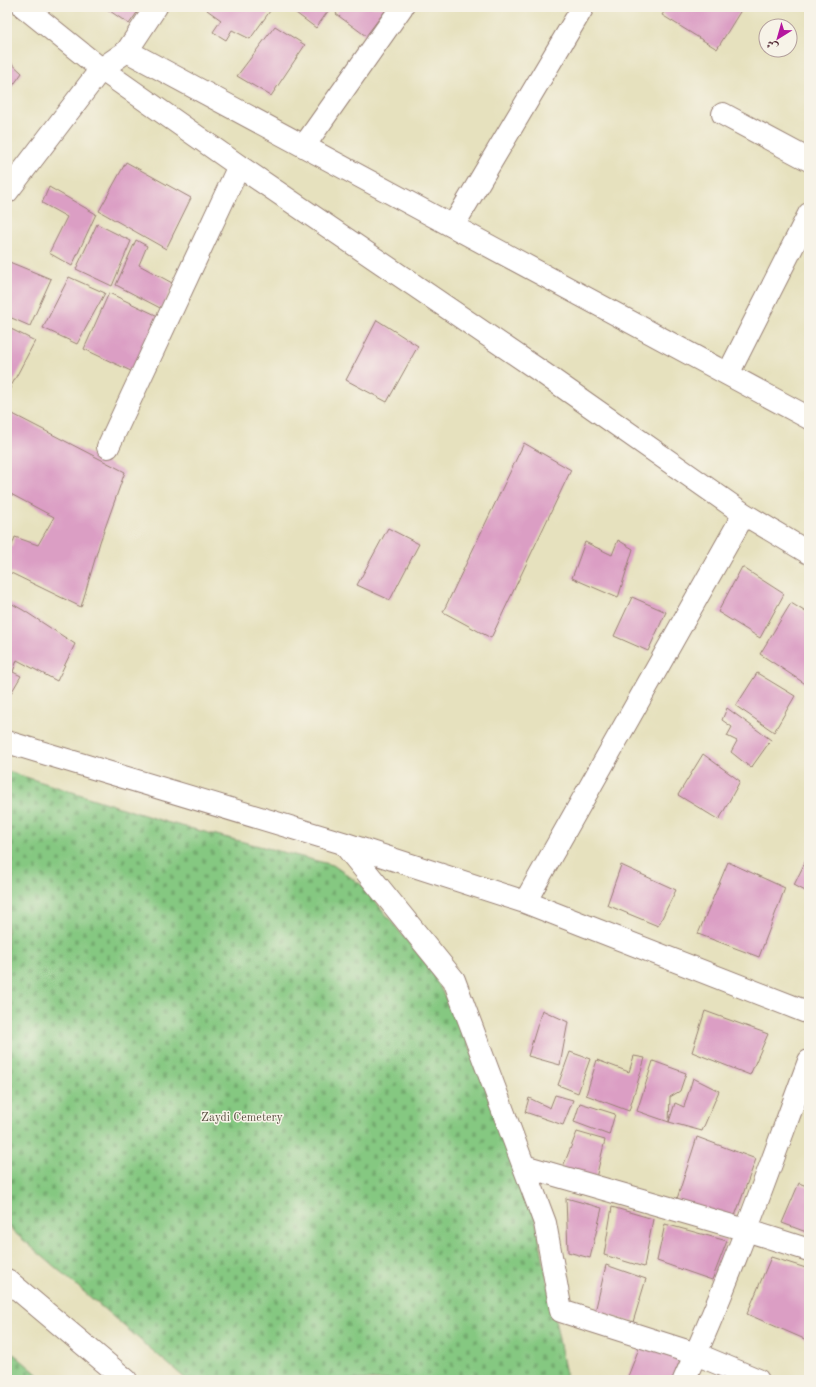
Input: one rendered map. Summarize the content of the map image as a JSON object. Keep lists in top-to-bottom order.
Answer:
{
  "parks": ["Zaydi Cemetery"],
  "north": "bottom left"
}
